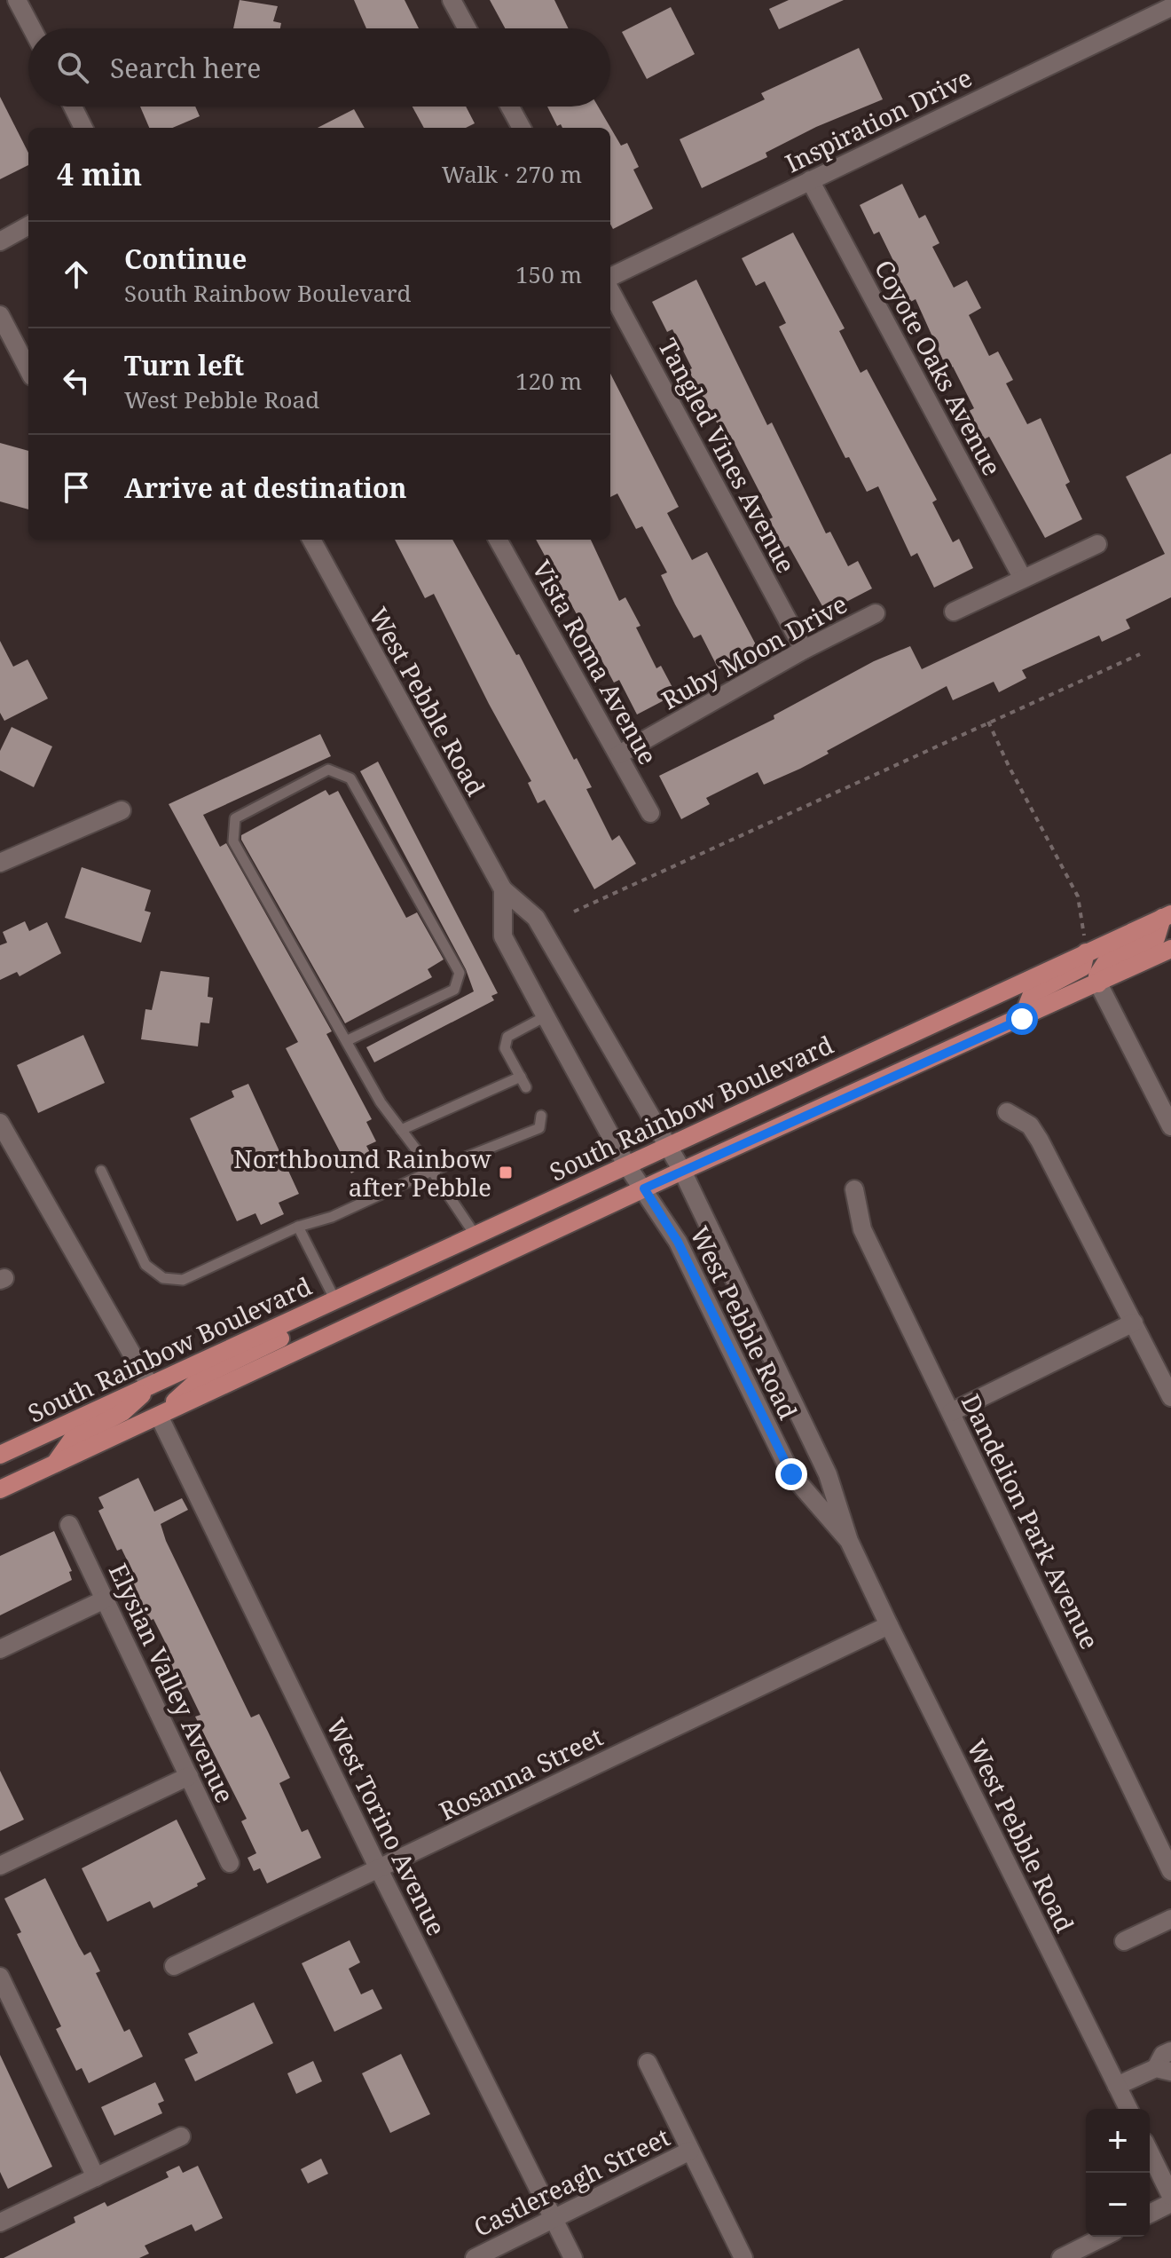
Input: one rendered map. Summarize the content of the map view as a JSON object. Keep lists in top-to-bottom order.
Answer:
{
  "streets": {
    "main road": ["South Rainbow Boulevard"],
    "street": [
      "Inspiration Drive",
      "Coyote Oaks Avenue",
      "Tangled Vines Avenue",
      "Ruby Moon Drive",
      "Vista Roma Avenue",
      "West Pebble Road",
      "Dandelion Park Avenue",
      "Elysian Valley Avenue",
      "Rosanna Street",
      "West Torino Avenue",
      "Castlereagh Street"
    ]
  },
  "crossings": [
    ["Inspiration Drive", "Coyote Oaks Avenue"],
    ["Tangled Vines Avenue", "Ruby Moon Drive"],
    ["Ruby Moon Drive", "Vista Roma Avenue"],
    ["West Pebble Road", "South Rainbow Boulevard"],
    ["West Pebble Road", "Rosanna Street"],
    ["Rosanna Street", "West Torino Avenue"],
    ["West Torino Avenue", "Castlereagh Street"]
  ],
  "places": {
    "transit": ["Northbound Rainbow after Pebble"]
  },
  "page": {
    "search": "Search here",
    "heading": ["4 min", "Walk · 270 m"],
    "list": [
      ["Continue", "South Rainbow Boulevard", "150 m"],
      ["Turn left", "West Pebble Road", "120 m"],
      "Arrive at destination"
    ],
    "map_buttons": ["+", "−"]
  }
}
